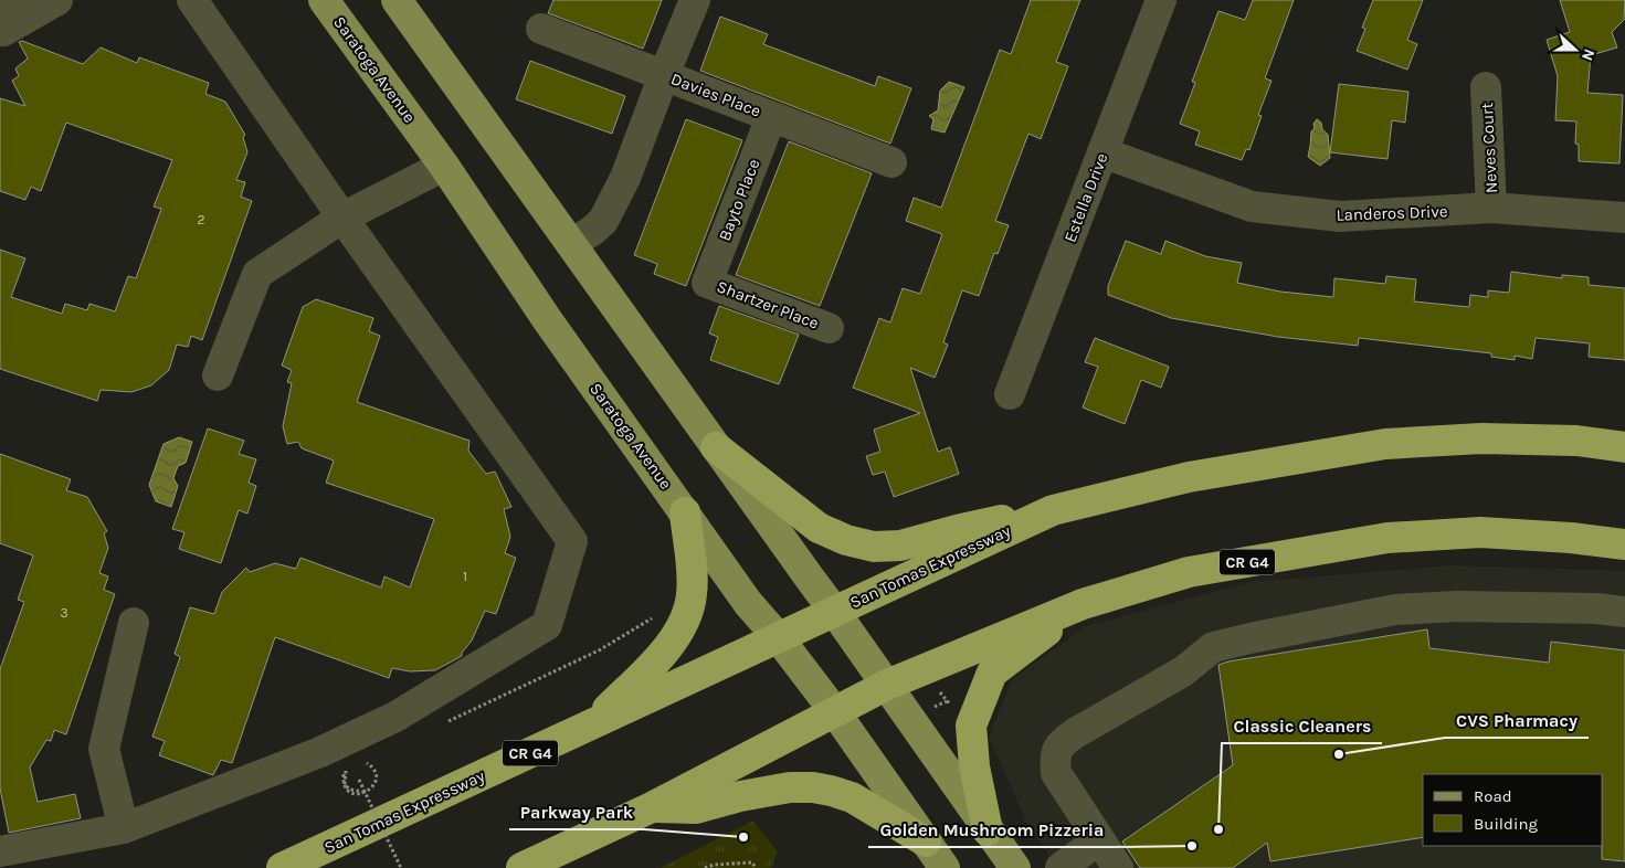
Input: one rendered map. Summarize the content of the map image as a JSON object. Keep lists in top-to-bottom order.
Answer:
{
  "streets": {
    "highway": ["CR G4", "San Tomas Expressway"],
    "main road": ["Saratoga Avenue"],
    "street": [
      "Davies Place",
      "Neves Court",
      "Estella Drive",
      "Bayto Place",
      "Landeros Drive",
      "Shartzer Place"
    ]
  },
  "crossings": [
    ["Saratoga Avenue", "CR G4"],
    ["Saratoga Avenue", "San Tomas Expressway"],
    ["Davies Place", "Bayto Place"],
    ["Neves Court", "Landeros Drive"],
    ["Estella Drive", "Landeros Drive"],
    ["Bayto Place", "Shartzer Place"]
  ],
  "places": [
    "CVS Pharmacy",
    "Classic Cleaners",
    "Parkway Park",
    "Golden Mushroom Pizzeria"
  ],
  "house_numbers": ["2", "1", "3"],
  "legend": ["Road", "Building"],
  "north": "right"
}
